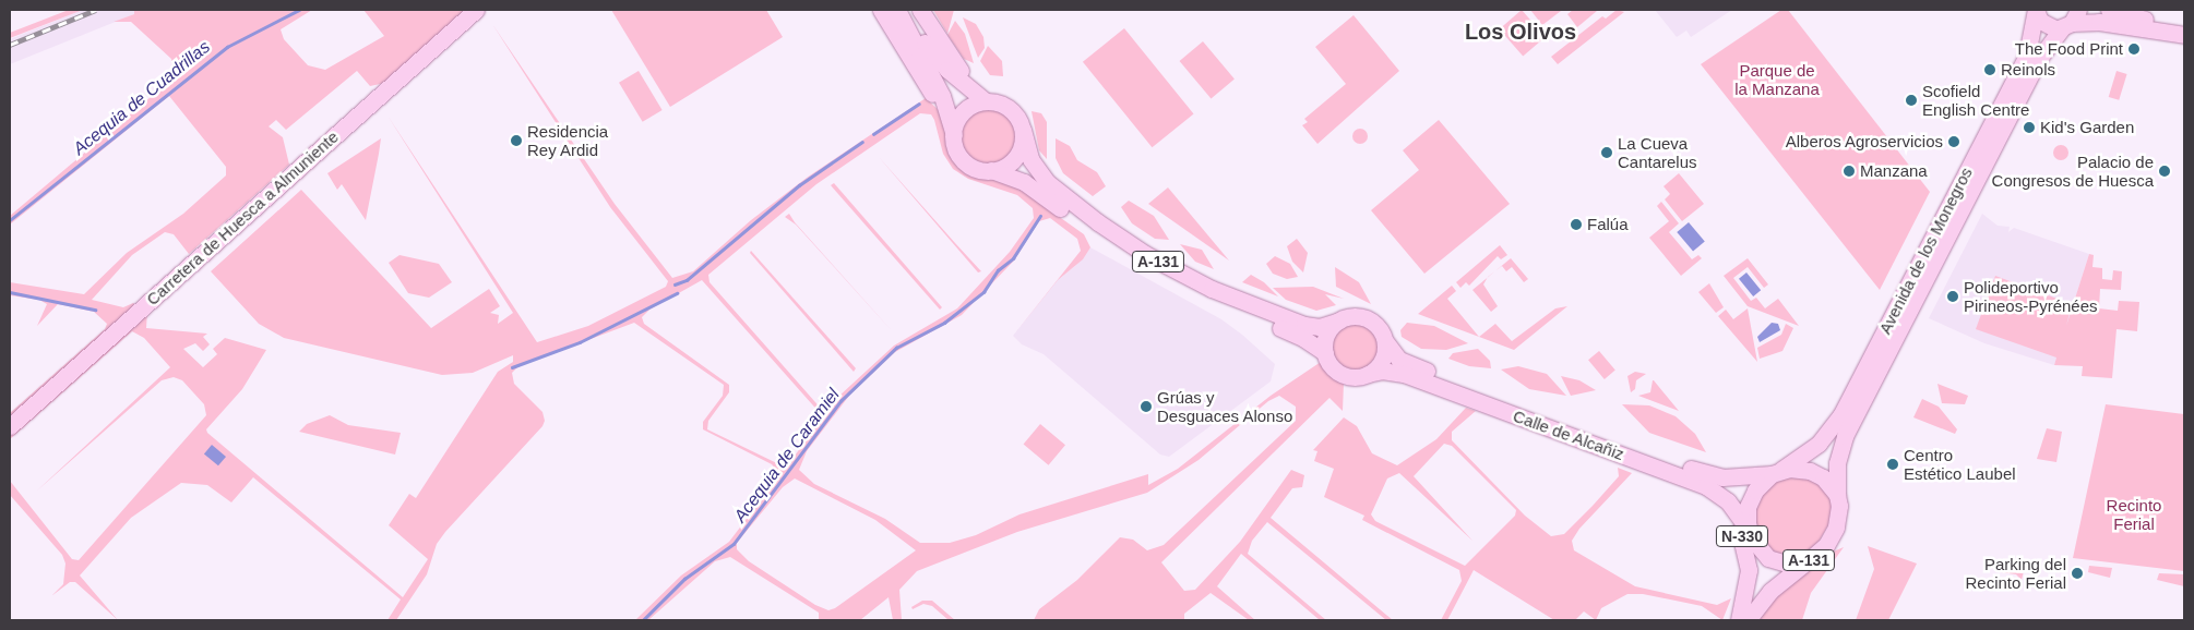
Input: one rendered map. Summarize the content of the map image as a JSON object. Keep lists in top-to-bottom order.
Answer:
{
  "streets": {
    "main road": [
      "Carretera de Huesca a Almuniente",
      "Avenida de los Monegros",
      "A-131",
      "Calle de Alcañiz",
      "N-330"
    ]
  },
  "crossings": [
    ["Avenida de los Monegros", "A-131"],
    ["Avenida de los Monegros", "Calle de Alcañiz"],
    ["A-131", "Calle de Alcañiz"],
    ["Calle de Alcañiz", "N-330"]
  ],
  "districts": ["Los Olivos"],
  "water": ["Acequia de Cuadrillas", "Acequia de Caramiel"],
  "parks": ["Parque de la Manzana", "Recinto Ferial"],
  "places": [
    "The Food Print",
    "Reinols",
    "Scofield English Centre",
    "Kid's Garden",
    "Residencia Rey Ardid",
    "Alberos Agroservicios",
    "La Cueva Cantarelus",
    "Manzana",
    "Palacio de Congresos de Huesca",
    "Falúa",
    "Polideportivo Pirineos-Pyrénées",
    "Grúas y Desguaces Alonso",
    "Centro Estético Laubel",
    "Parking del Recinto Ferial"
  ]
}
